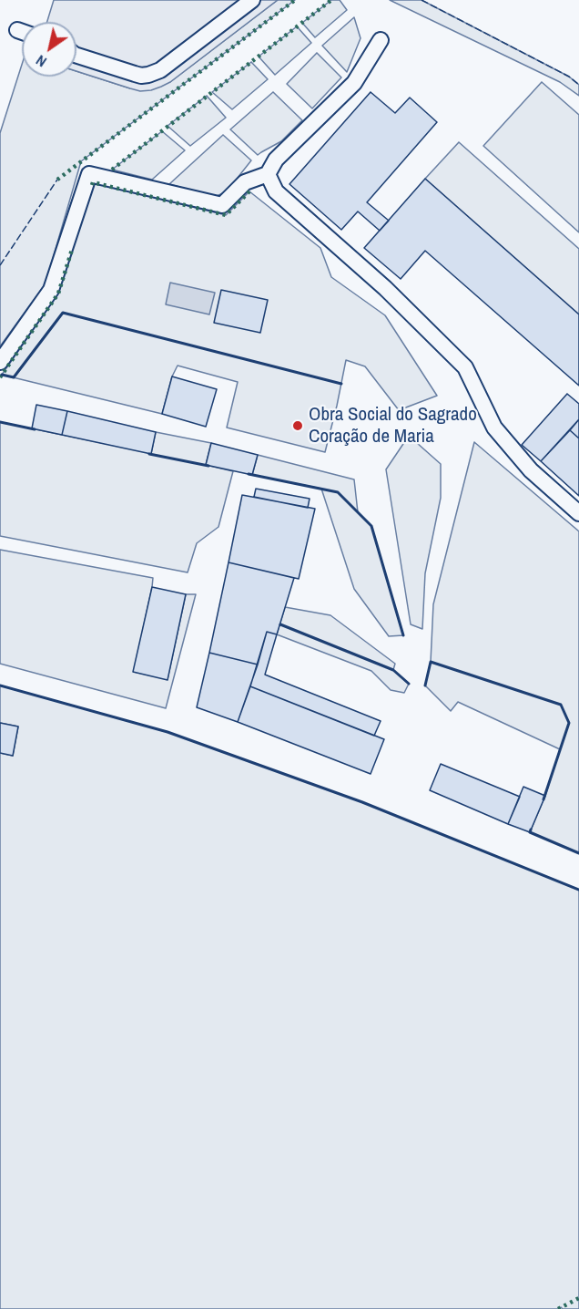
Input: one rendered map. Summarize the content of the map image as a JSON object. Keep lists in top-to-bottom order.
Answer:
{
  "places": ["Obra Social do Sagrado Coração de Maria"],
  "north": "bottom left"
}
